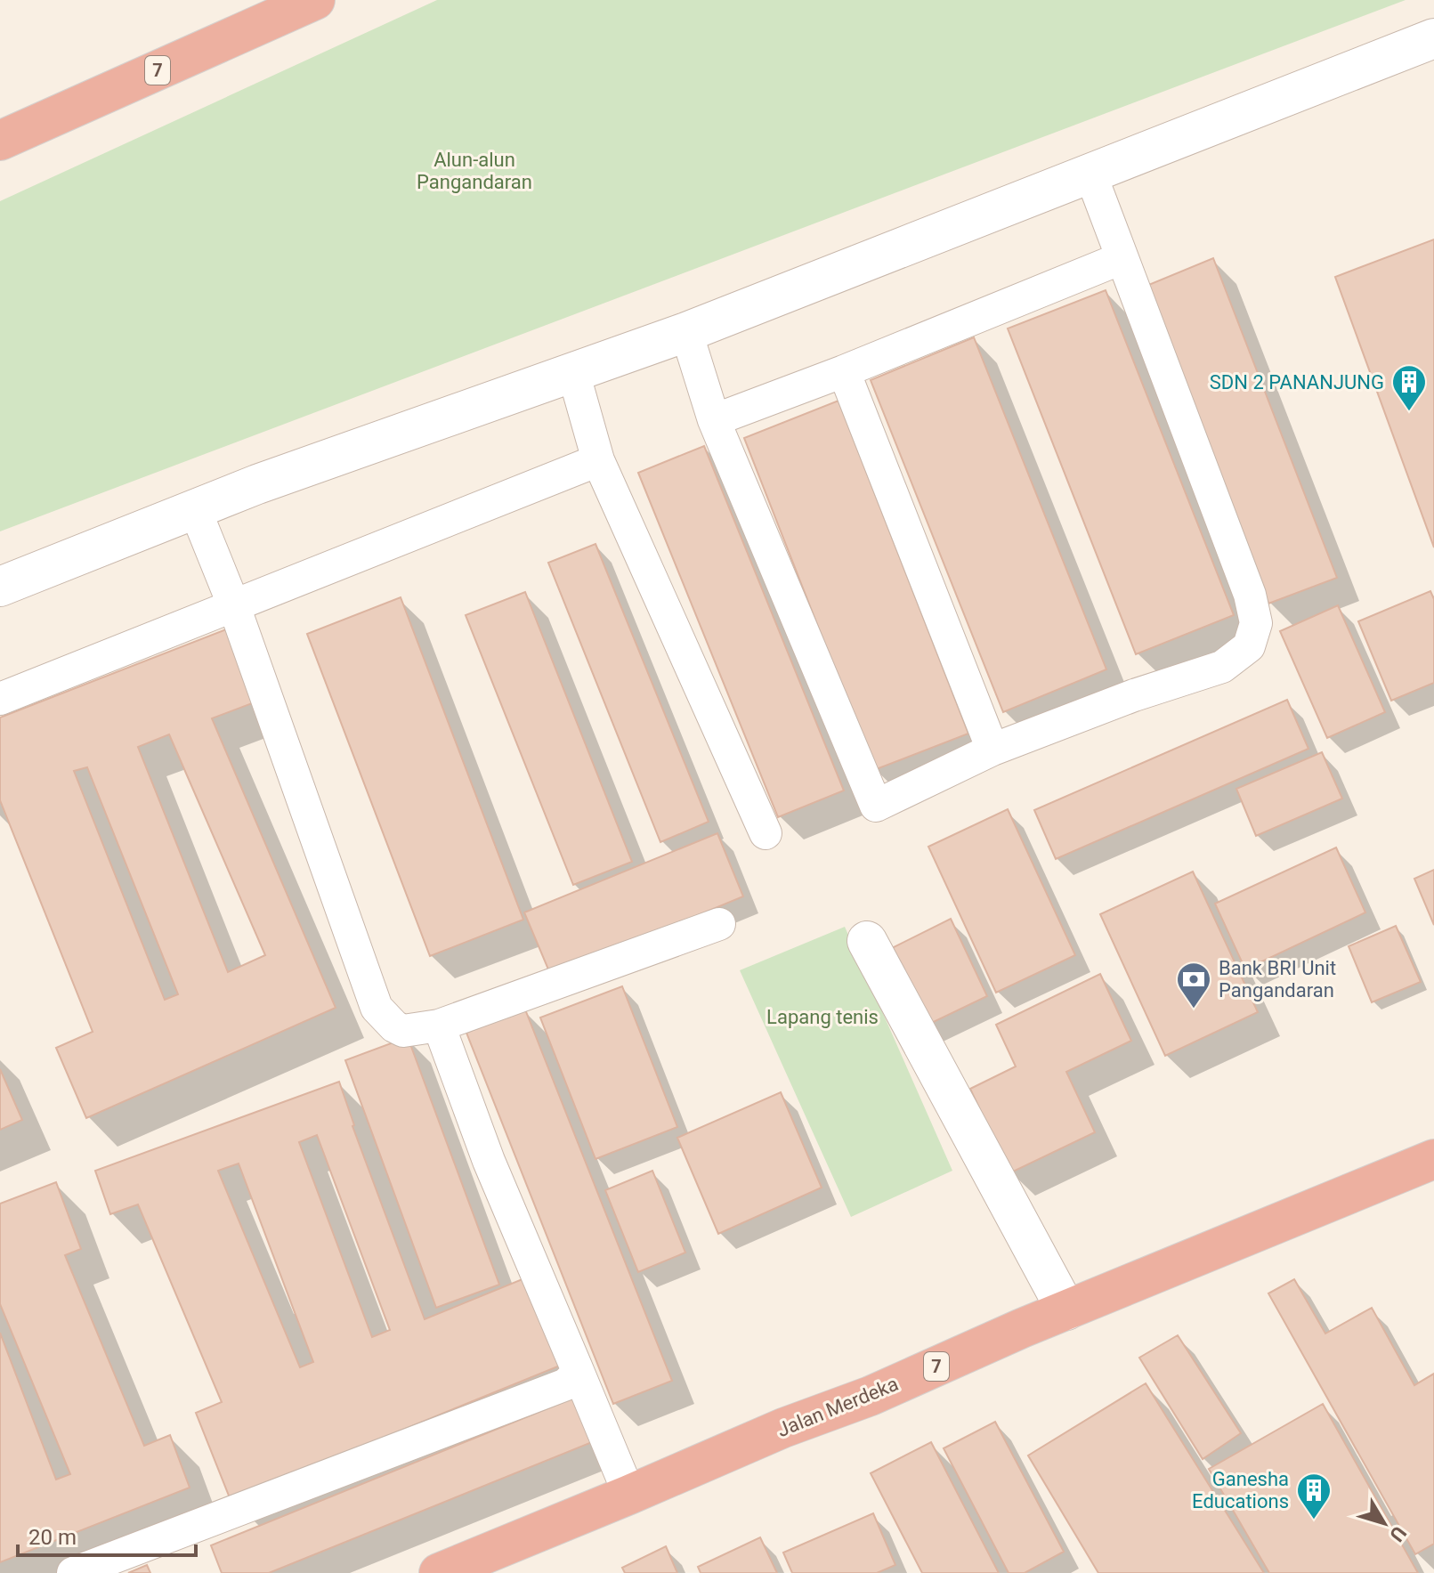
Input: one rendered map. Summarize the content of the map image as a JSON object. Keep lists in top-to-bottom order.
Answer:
{
  "streets": {
    "highway": ["7", "Jalan Merdeka"]
  },
  "parks": ["Alun-alun Pangandaran", "Lapang tenis"],
  "places": {
    "building": ["SDN 2 PANANJUNG", "Ganesha Educations"],
    "bank": ["Bank BRI Unit Pangandaran"]
  },
  "scale_bar": "20 m",
  "north": "bottom right"
}
